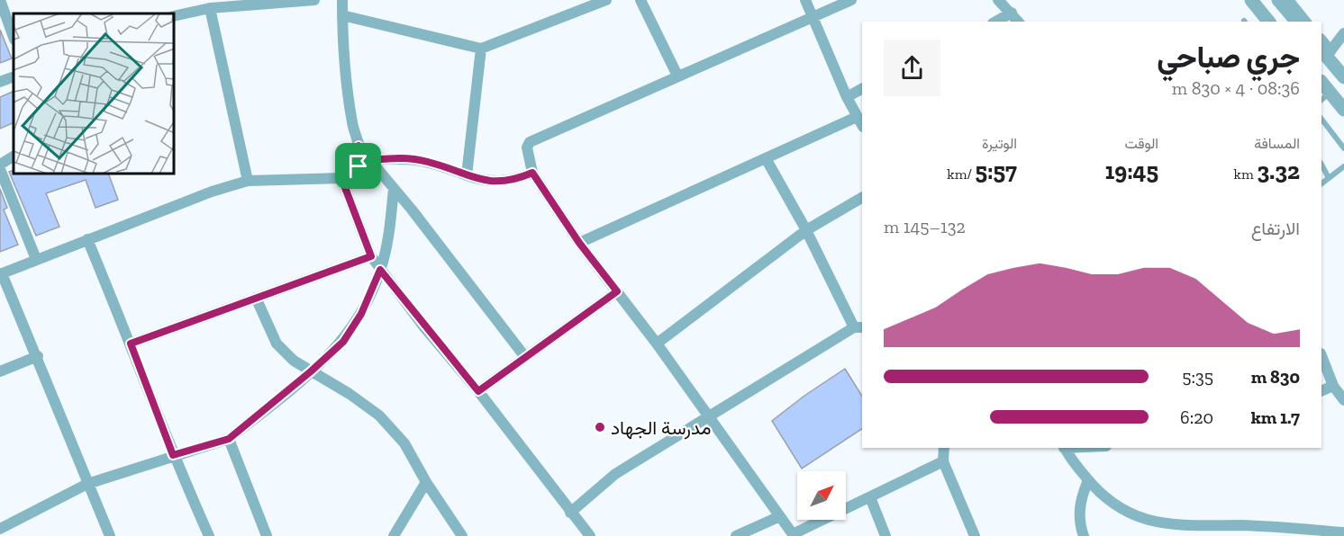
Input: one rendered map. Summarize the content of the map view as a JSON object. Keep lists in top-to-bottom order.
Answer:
{
  "places": ["مدرسة الجهاد"],
  "north": "top right",
  "page": {
    "heading": ["جري صباحي", "08:36 · 4 × 830 m"],
    "stats": [
      ["المسافة", "3.32 km"],
      ["الوقت", "19:45"],
      ["الوتيرة", "5:57 /km"]
    ],
    "chart": ["الارتفاع", "132–145 m"],
    "list": [
      {
        "name": "830 m",
        "note": "5:35"
      },
      {
        "name": "1.7 km",
        "note": "6:20"
      }
    ]
  }
}
